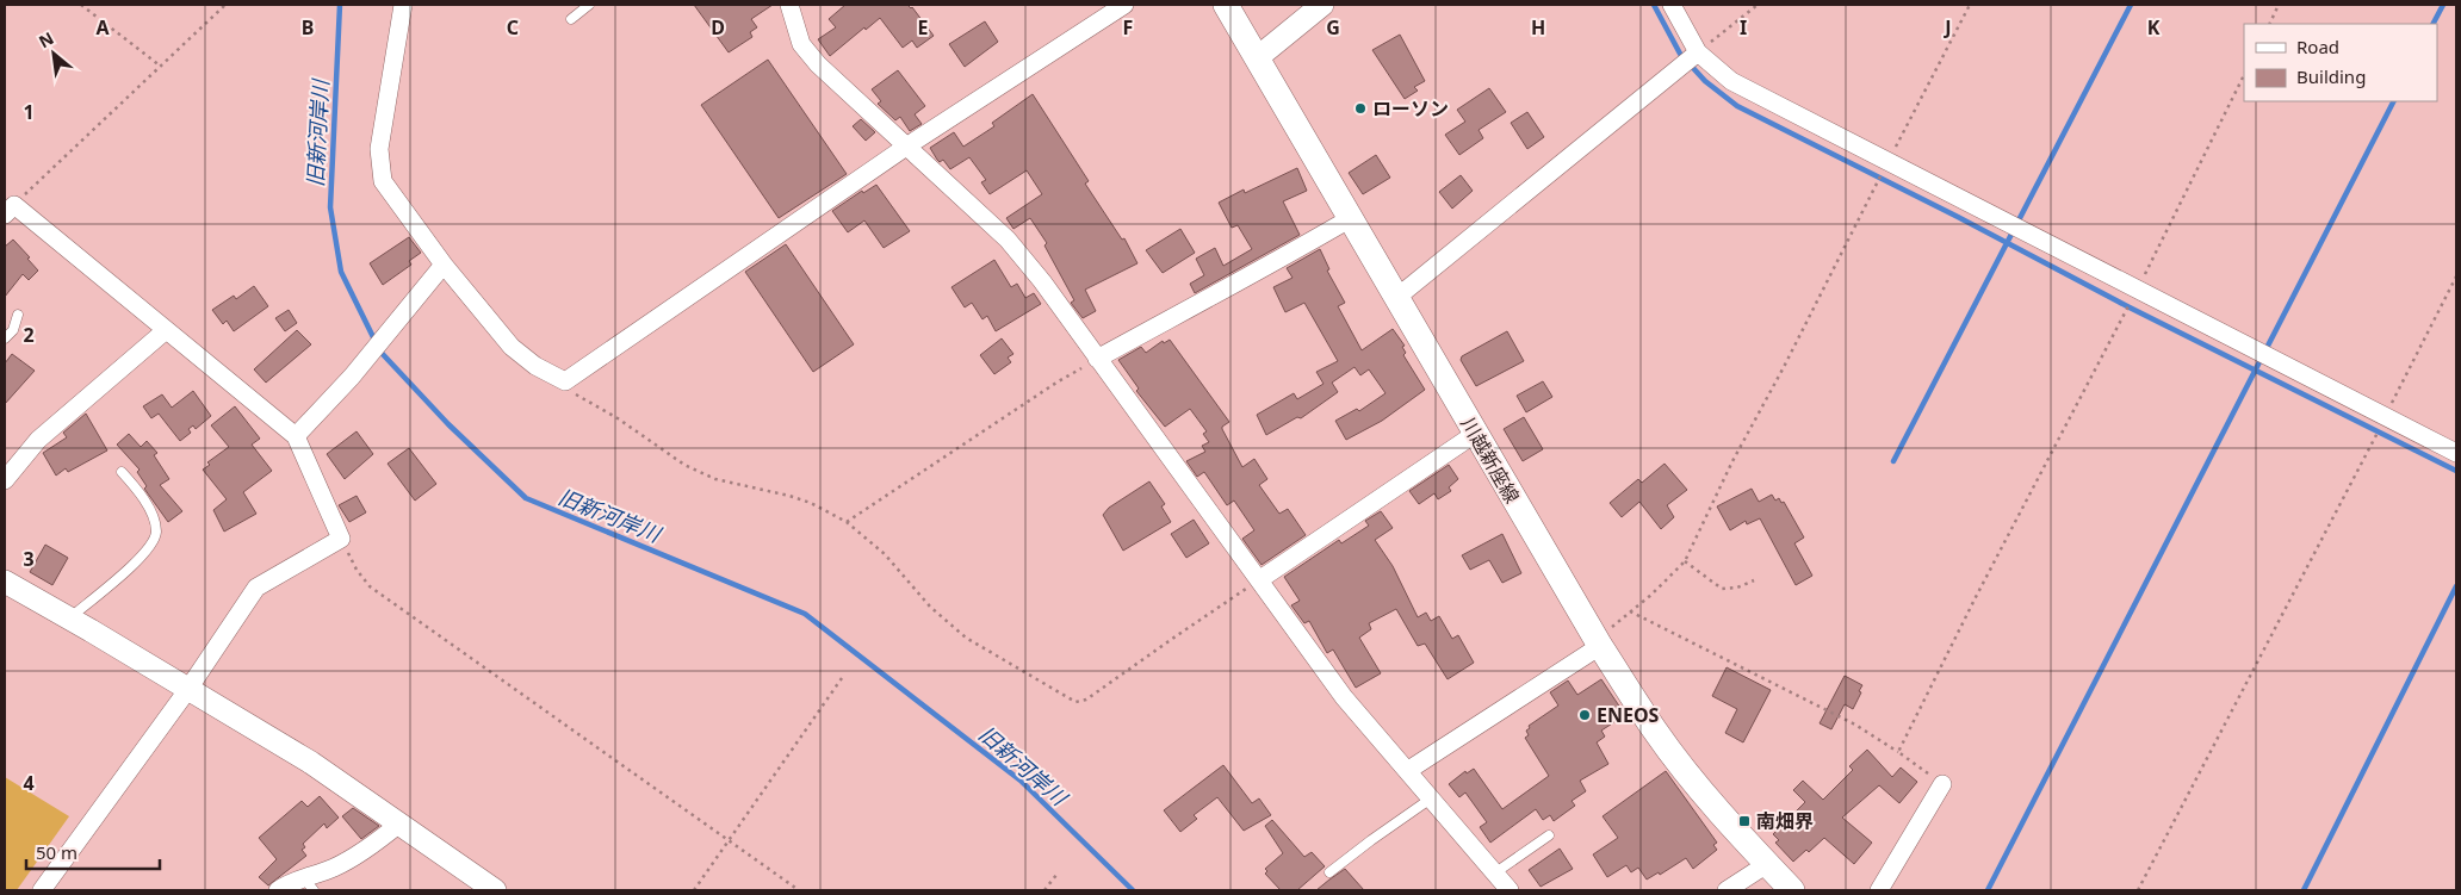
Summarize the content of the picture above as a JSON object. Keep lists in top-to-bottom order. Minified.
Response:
{"streets":{"main road":["川越新座線"]},"water":["旧新河岸川"],"places":{"other":["ローソン","ENEOS"],"transit":["南畑界"]},"legend":["Road","Building"],"scale_bar":"50 m","north":"top left","grid":{"columns":["A","B","C","D","E","F","G","H","I","J","K"],"rows":["1","2","3","4"]}}
